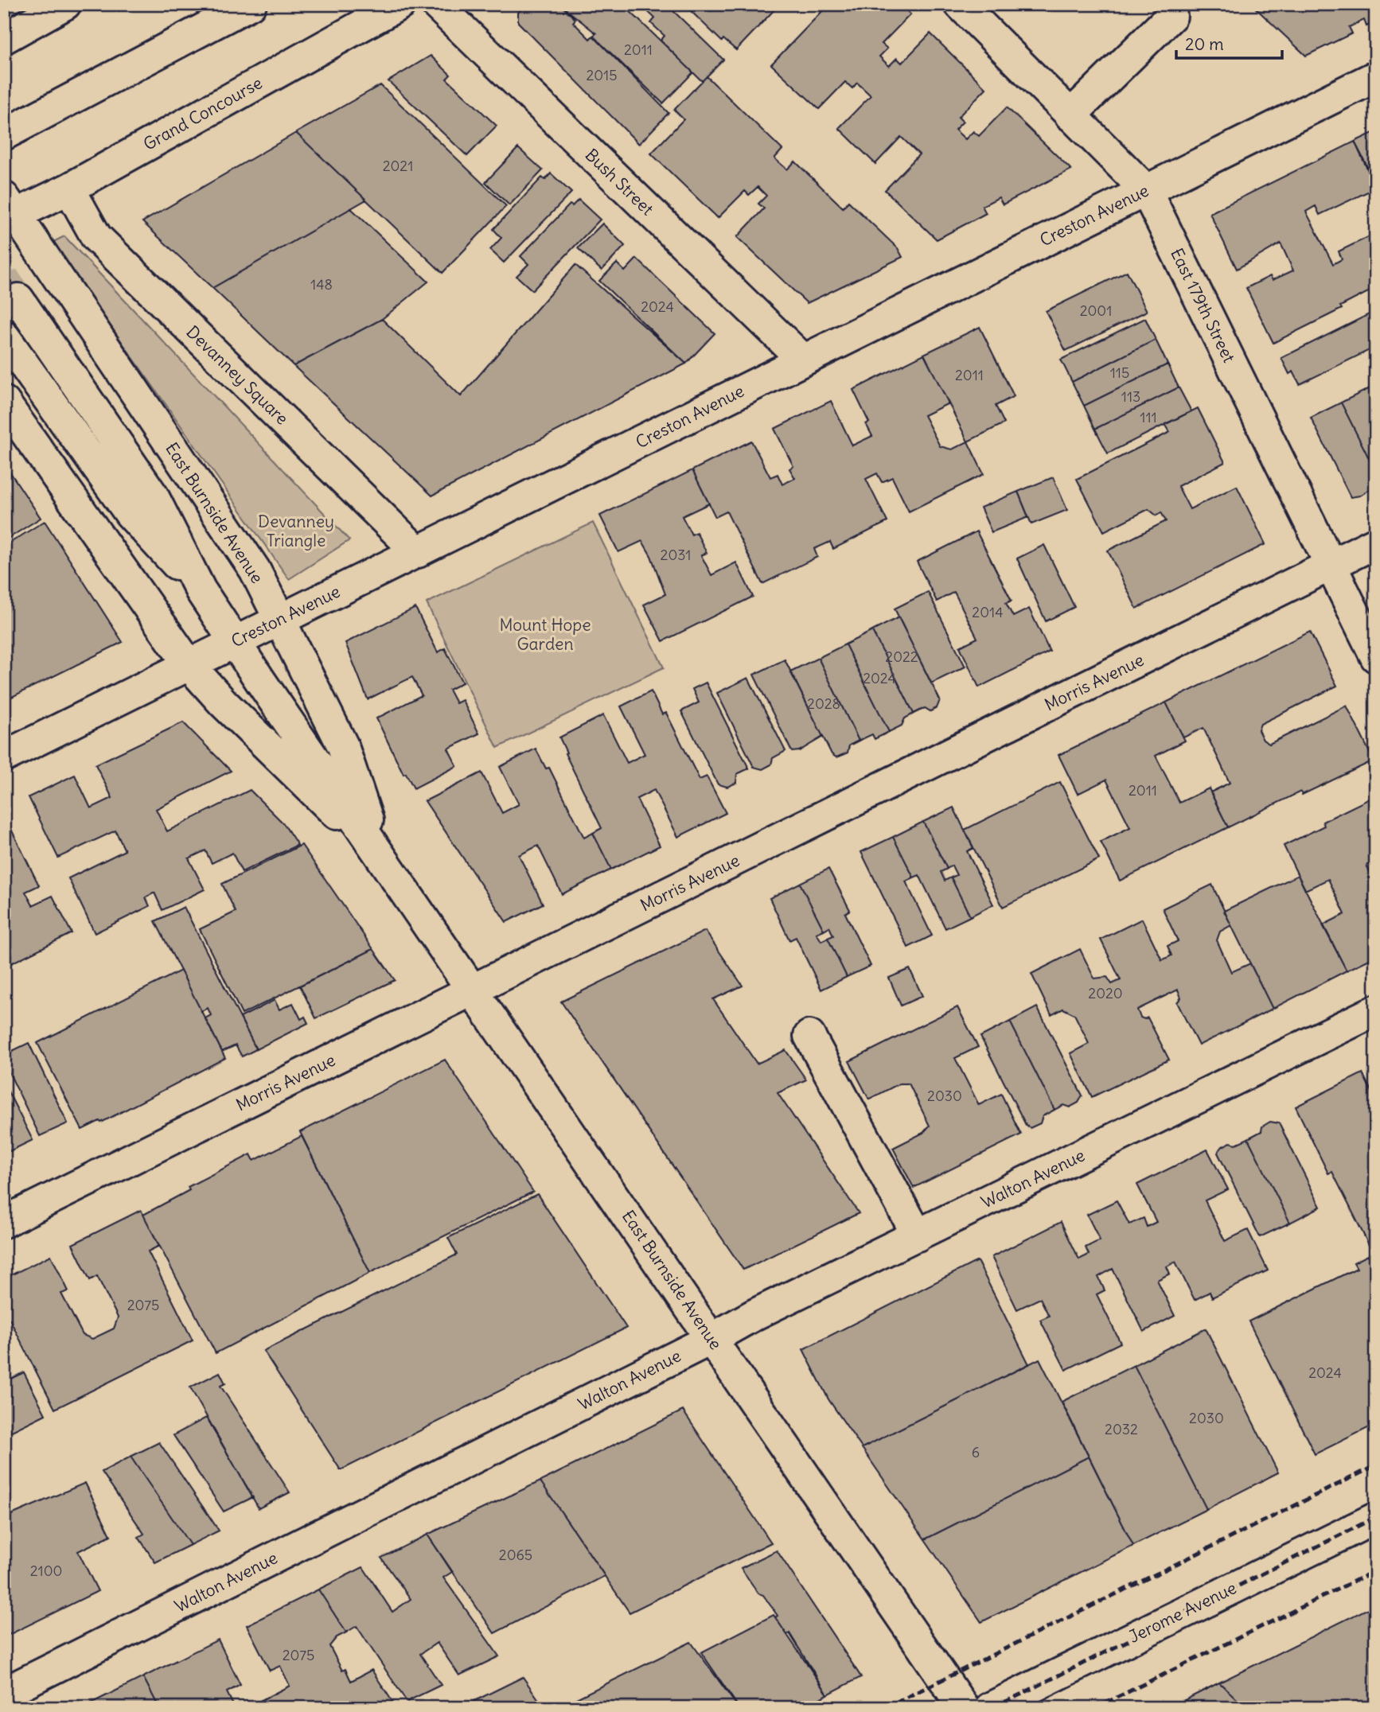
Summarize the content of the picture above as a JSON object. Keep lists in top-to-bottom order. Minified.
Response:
{"streets":{"street":["Grand Concourse","Bush Street","Creston Avenue","East 179th Street","Devanney Square","East Burnside Avenue","Morris Avenue","Walton Avenue","Jerome Avenue"]},"crossings":[["Grand Concourse","Devanney Square"],["Grand Concourse","East Burnside Avenue"],["Bush Street","Creston Avenue"],["Creston Avenue","East 179th Street"],["Creston Avenue","Devanney Square"],["Creston Avenue","East Burnside Avenue"],["East 179th Street","Morris Avenue"],["East Burnside Avenue","Morris Avenue"],["East Burnside Avenue","Walton Avenue"]],"parks":["Devanney Triangle","Mount Hope Garden"],"house_numbers":["2011","2015","2021","148","2024","2001","115","2011","113","111","2031","2014","2022","2024","2028","2011","2020","2030","2075","2024","2030","2032","6","2065","2100","2075"],"scale_bar":"20 m"}
